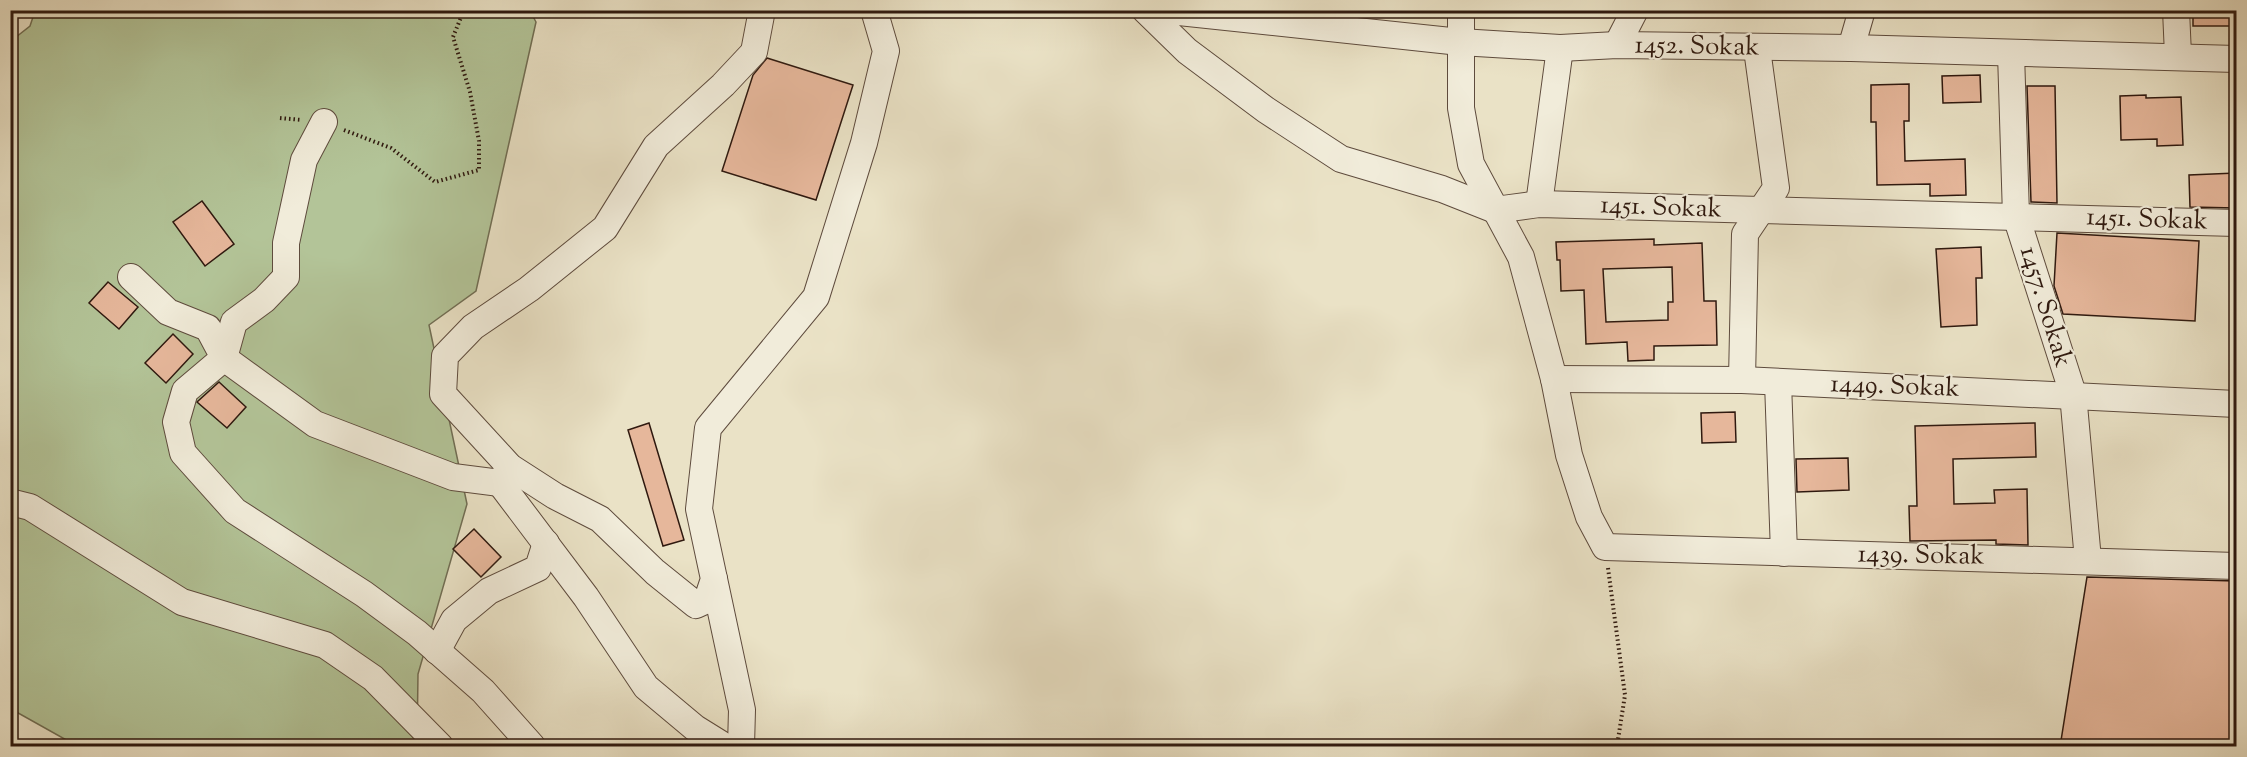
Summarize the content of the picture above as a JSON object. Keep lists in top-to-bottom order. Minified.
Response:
{"streets":{"street":["1452. Sokak","1451. Sokak","1457. Sokak","1449. Sokak","1439. Sokak"]},"crossings":[["1452. Sokak","1457. Sokak"],["1451. Sokak","1457. Sokak"],["1457. Sokak","1449. Sokak"],["1457. Sokak","1439. Sokak"]]}
